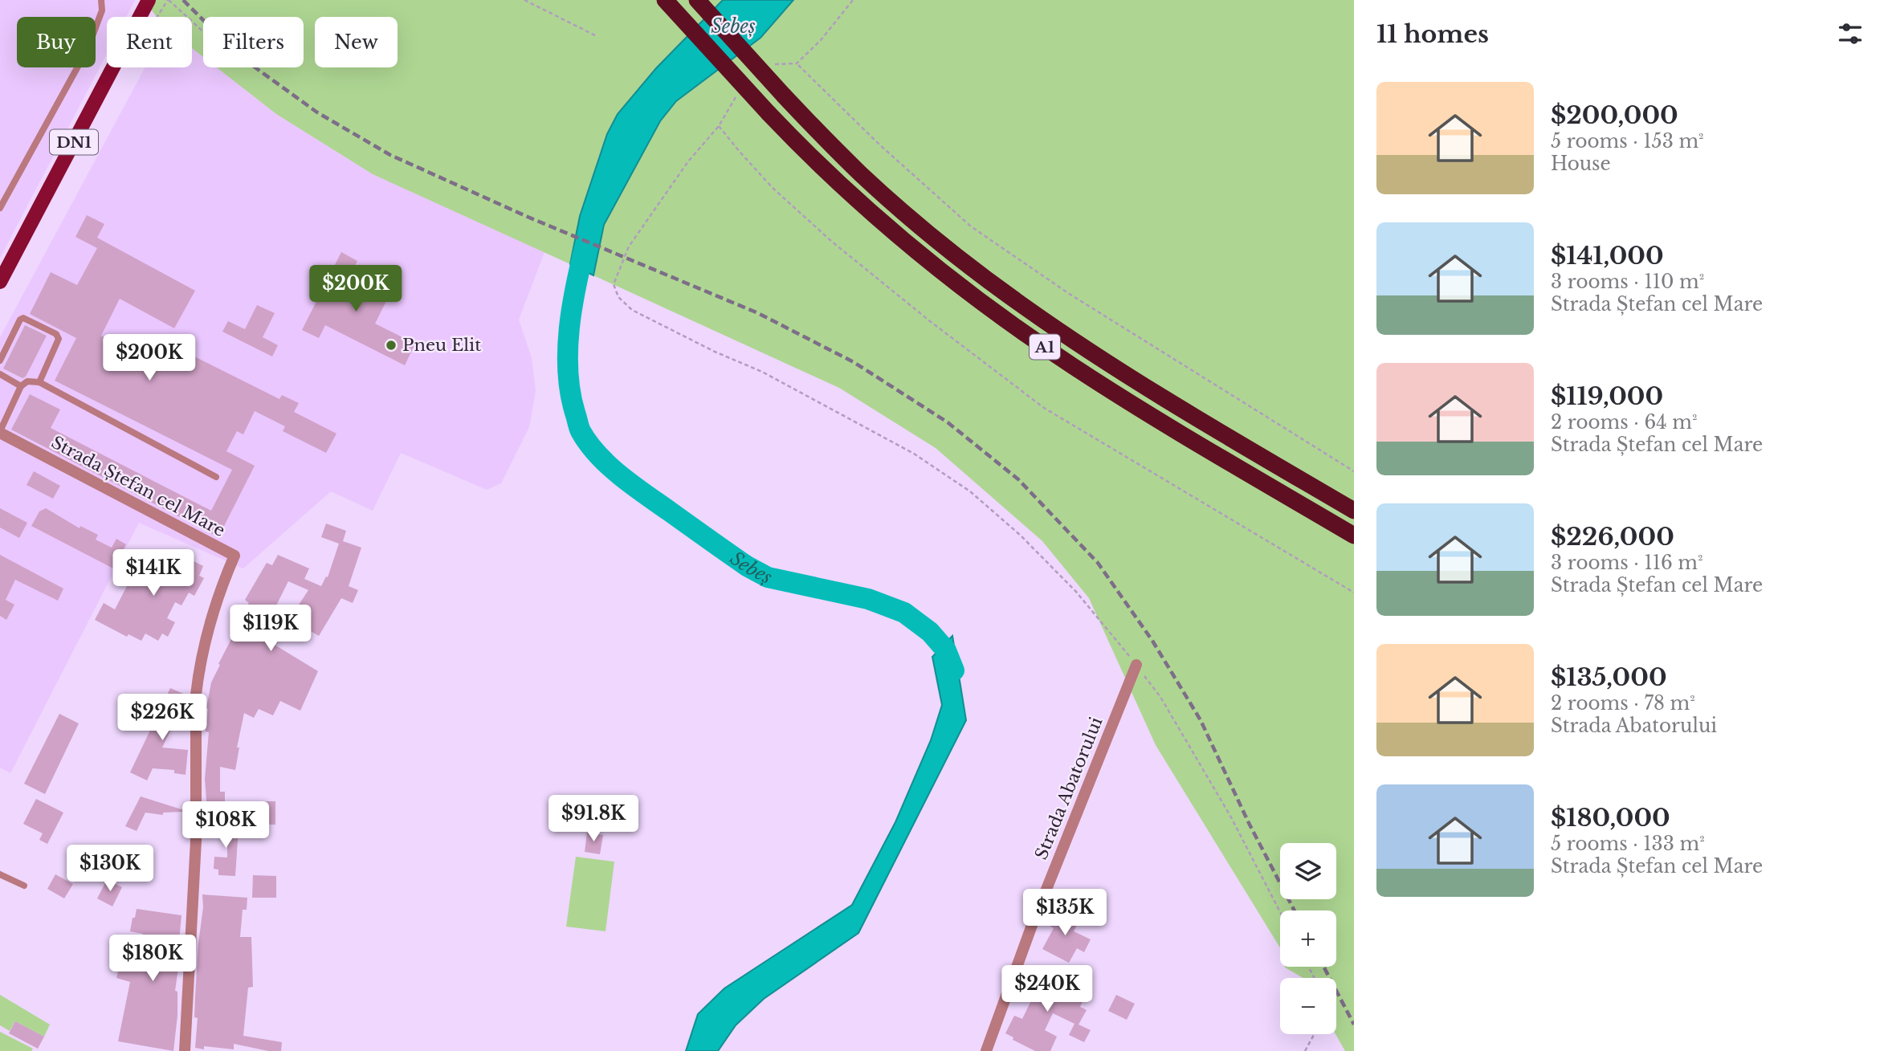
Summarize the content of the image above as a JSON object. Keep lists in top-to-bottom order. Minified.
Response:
{"streets":{"highway":["A1"],"main road":["DN1"],"street":["Strada Ștefan cel Mare","Strada Abatorului"]},"water":["Sebeș"],"places":["Pneu Elit"],"page":{"heading":"11 homes","chip":["Buy","Rent","Filters","New"],"list":[{"name":"$200,000","note":"5 rooms · 153 m² · House"},{"name":"$141,000","note":"3 rooms · 110 m² · Strada Ștefan cel Mare"},{"name":"$119,000","note":"2 rooms · 64 m² · Strada Ștefan cel Mare"},{"name":"$226,000","note":"3 rooms · 116 m² · Strada Ștefan cel Mare"},{"name":"$135,000","note":"2 rooms · 78 m² · Strada Abatorului"},{"name":"$180,000","note":"5 rooms · 133 m² · Strada Ștefan cel Mare"}],"price":["$200K","$200K","$141K","$119K","$226K","$91.8K","$108K","$130K","$135K","$180K","$240K"],"map_buttons":["+","−"]}}
